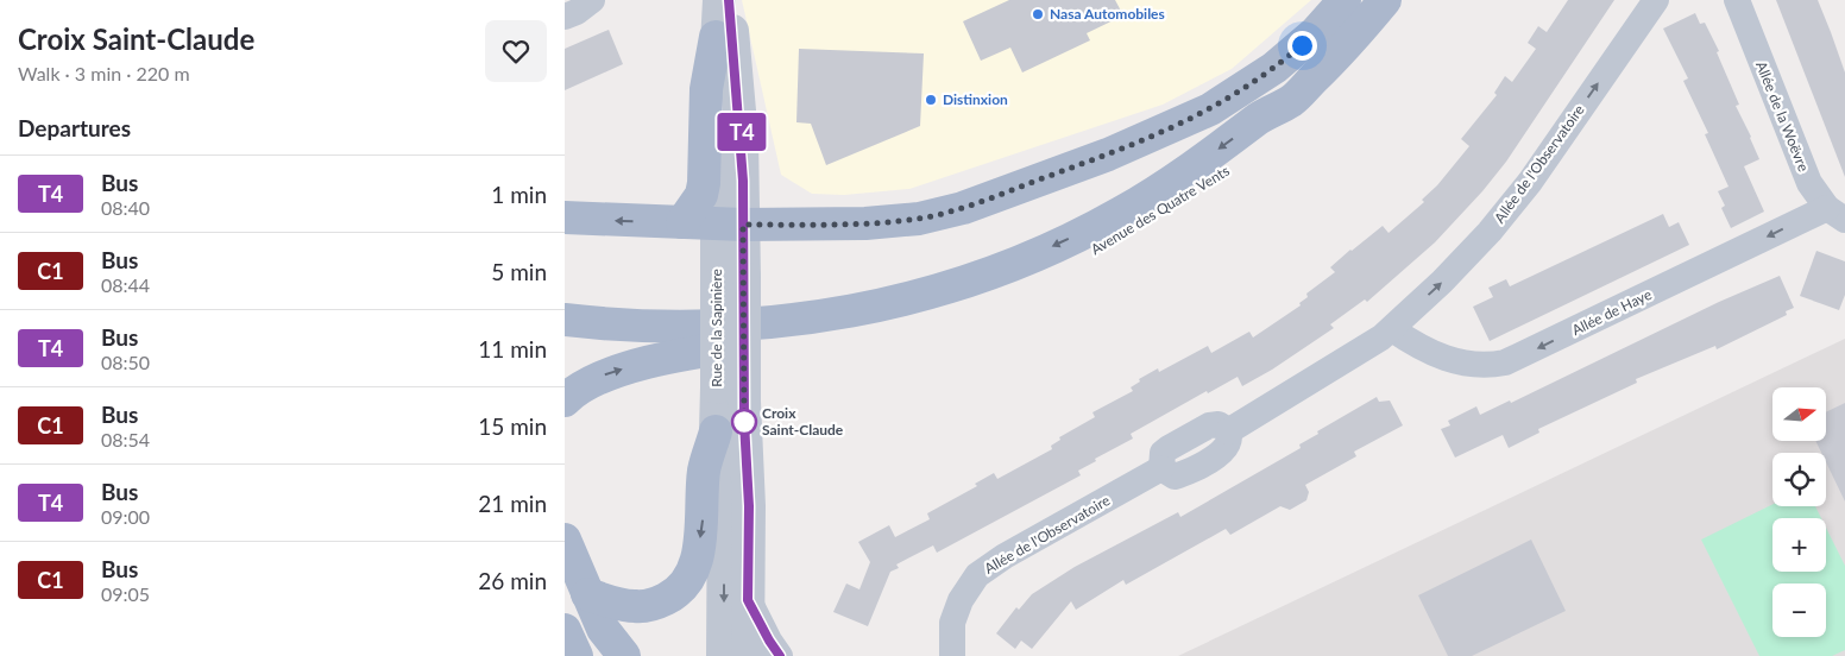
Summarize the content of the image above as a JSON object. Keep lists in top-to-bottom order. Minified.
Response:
{"streets":{"main road":["Avenue des Quatre Vents"],"street":["Allée de la Woëvre","Allée de l'Observatoire","Allée de Haye","Rue de la Sapinière"]},"crossings":[["Allée de la Woëvre","Allée de Haye"],["Allée de l'Observatoire","Allée de Haye"]],"one_way":["Allée de l'Observatoire","Allée de Haye"],"places":["Nasa Automobiles","Distinxion","Croix Saint-Claude"],"lines":["bus line T4"],"north":"right","page":{"heading":[["Croix Saint-Claude","Walk · 3 min · 220 m"],"Departures"],"on_map":"T4","list":[{"mark":"T4","name":"Bus","note":"08:40","value":"1 min"},{"mark":"C1","name":"Bus","note":"08:44","value":"5 min"},{"mark":"T4","name":"Bus","note":"08:50","value":"11 min"},{"mark":"C1","name":"Bus","note":"08:54","value":"15 min"},{"mark":"T4","name":"Bus","note":"09:00","value":"21 min"},{"mark":"C1","name":"Bus","note":"09:05","value":"26 min"}],"map_buttons":["+","−"]}}
